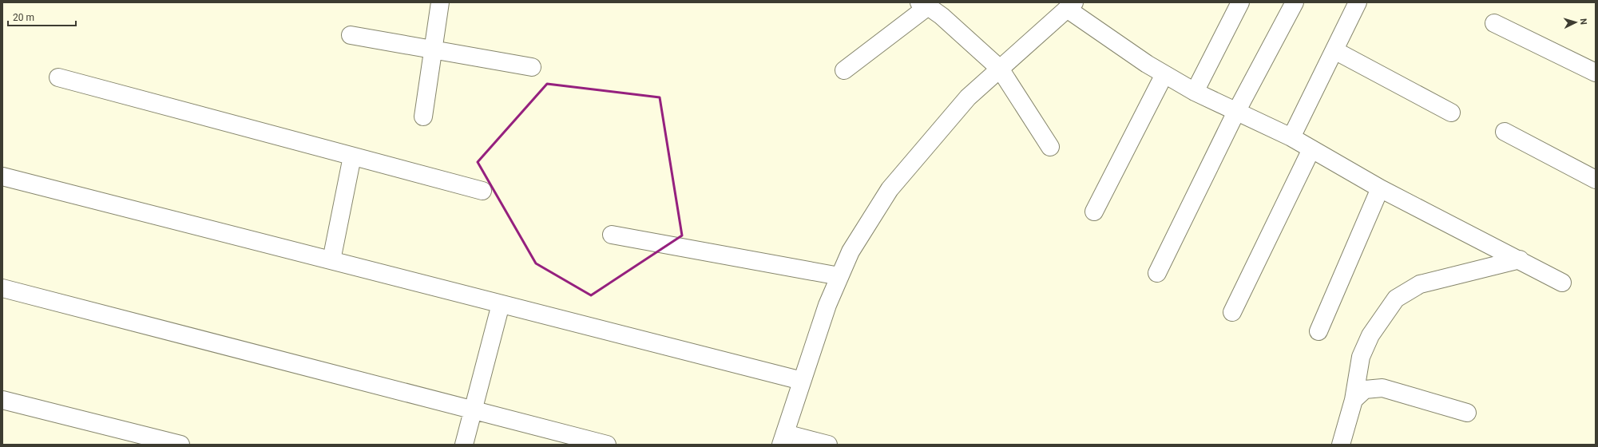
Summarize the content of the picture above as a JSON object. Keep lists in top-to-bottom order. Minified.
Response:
{"scale_bar":"20 m","north":"right"}
